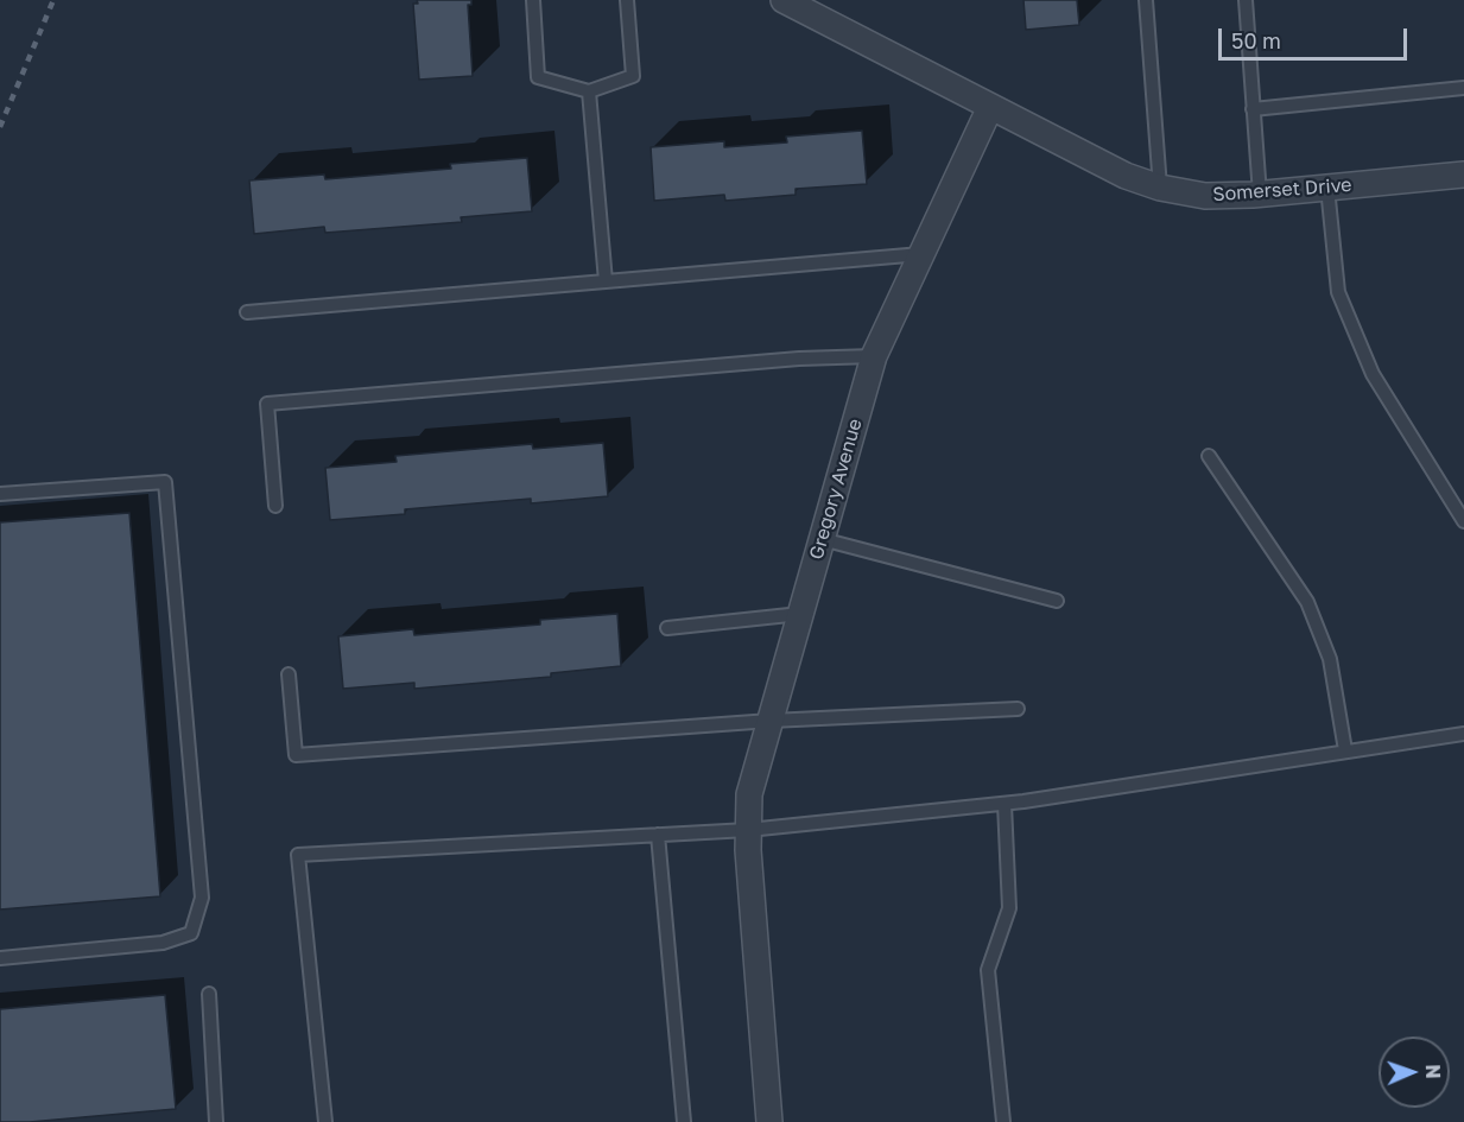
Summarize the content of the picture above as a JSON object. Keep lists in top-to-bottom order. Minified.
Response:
{"streets":{"street":["Somerset Drive","Gregory Avenue"]},"crossings":[["Somerset Drive","Gregory Avenue"]],"scale_bar":"50 m","north":"right"}
